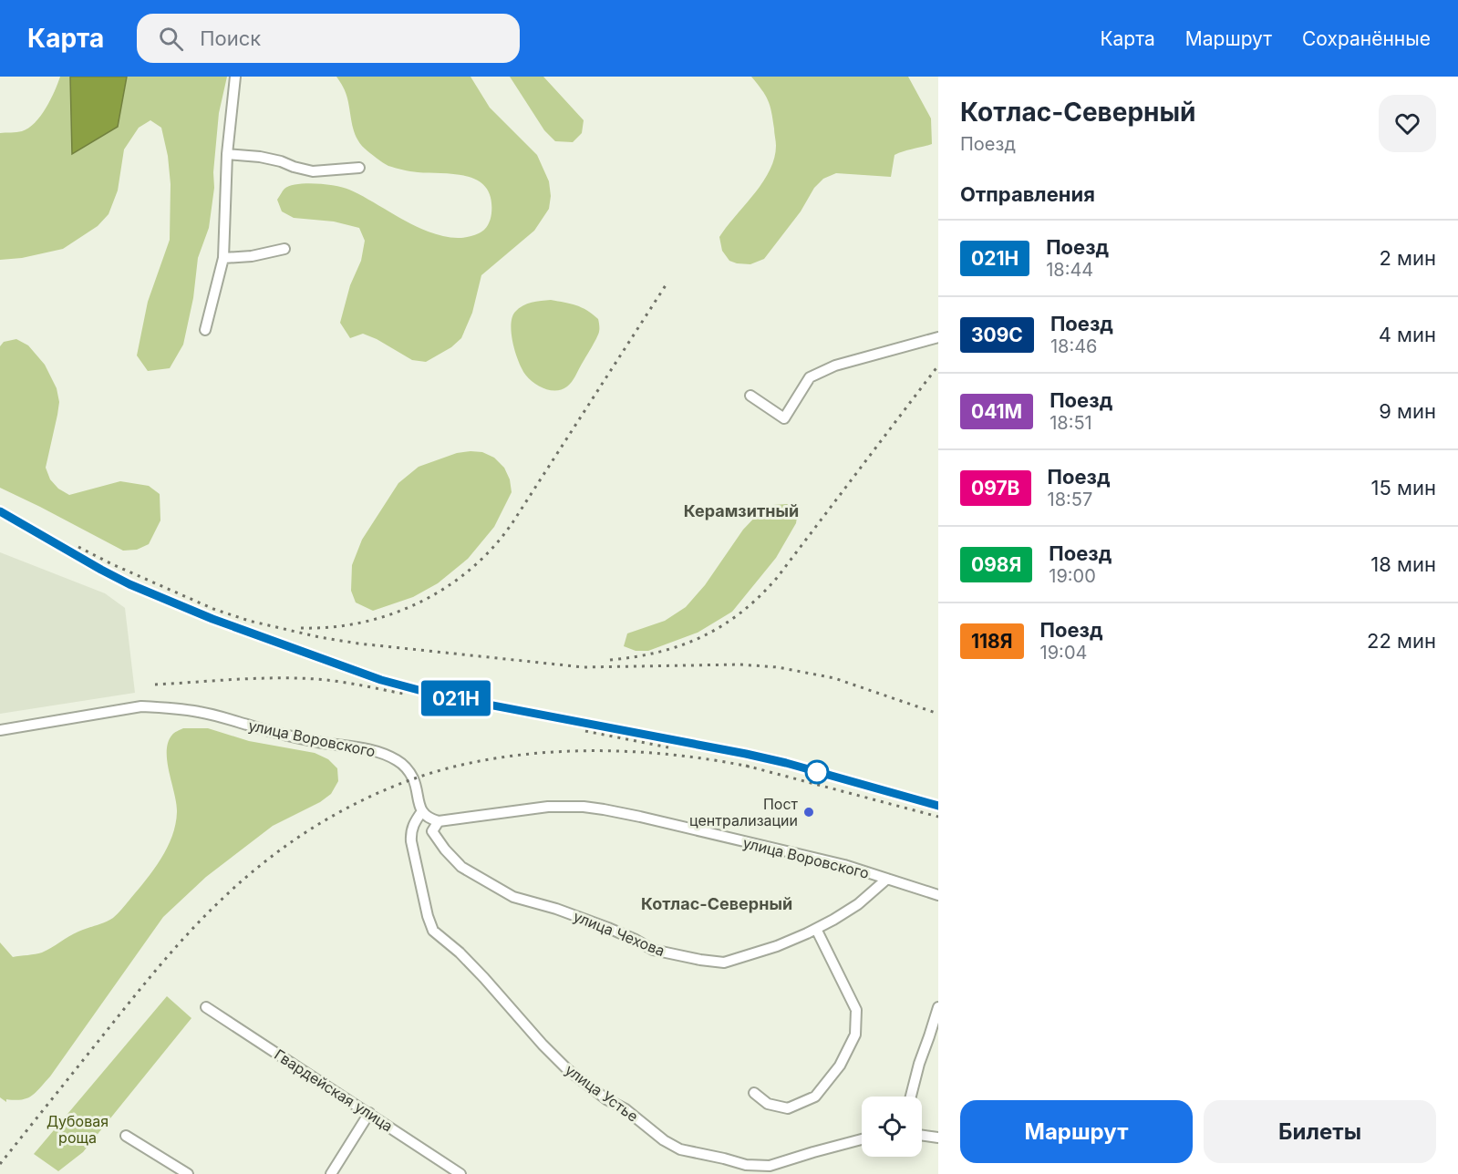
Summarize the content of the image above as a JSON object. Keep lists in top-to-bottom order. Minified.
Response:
{"streets":{"street":["улица Воровского","улица Чехова","Гвардейская улица","улица Устье"]},"crossings":[["улица Воровского","улица Чехова"],["улица Воровского","улица Устье"]],"districts":["Керамзитный","Котлас-Северный"],"parks":["Дубовая роща"],"places":["Пост централизации"],"page":{"header":"Карта","search":"Поиск","nav":["Карта","Маршрут","Сохранённые"],"on_map":"021Н","heading":[["Котлас-Северный","Поезд"],"Отправления"],"list":[{"mark":"021Н","name":"Поезд","note":"18:44","value":"2 мин"},{"mark":"309С","name":"Поезд","note":"18:46","value":"4 мин"},{"mark":"041М","name":"Поезд","note":"18:51","value":"9 мин"},{"mark":"097В","name":"Поезд","note":"18:57","value":"15 мин"},{"mark":"098Я","name":"Поезд","note":"19:00","value":"18 мин"},{"mark":"118Я","name":"Поезд","note":"19:04","value":"22 мин"}],"buttons":["Маршрут","Билеты"]}}
